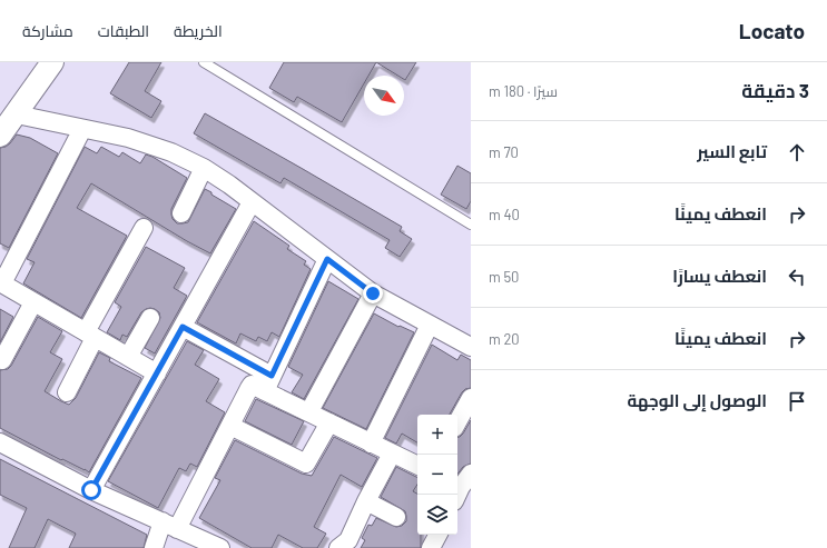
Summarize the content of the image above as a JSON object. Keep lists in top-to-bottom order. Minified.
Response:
{"north":"bottom right","page":{"header":"Locato","nav":["الخريطة","الطبقات","مشاركة"],"heading":["3 دقيقة","سيرًا · 180 m"],"list":[["تابع السير","70 m"],["انعطف يمينًا","40 m"],["انعطف يسارًا","50 m"],["انعطف يمينًا","20 m"],"الوصول إلى الوجهة"],"map_buttons":["+","−"]}}
